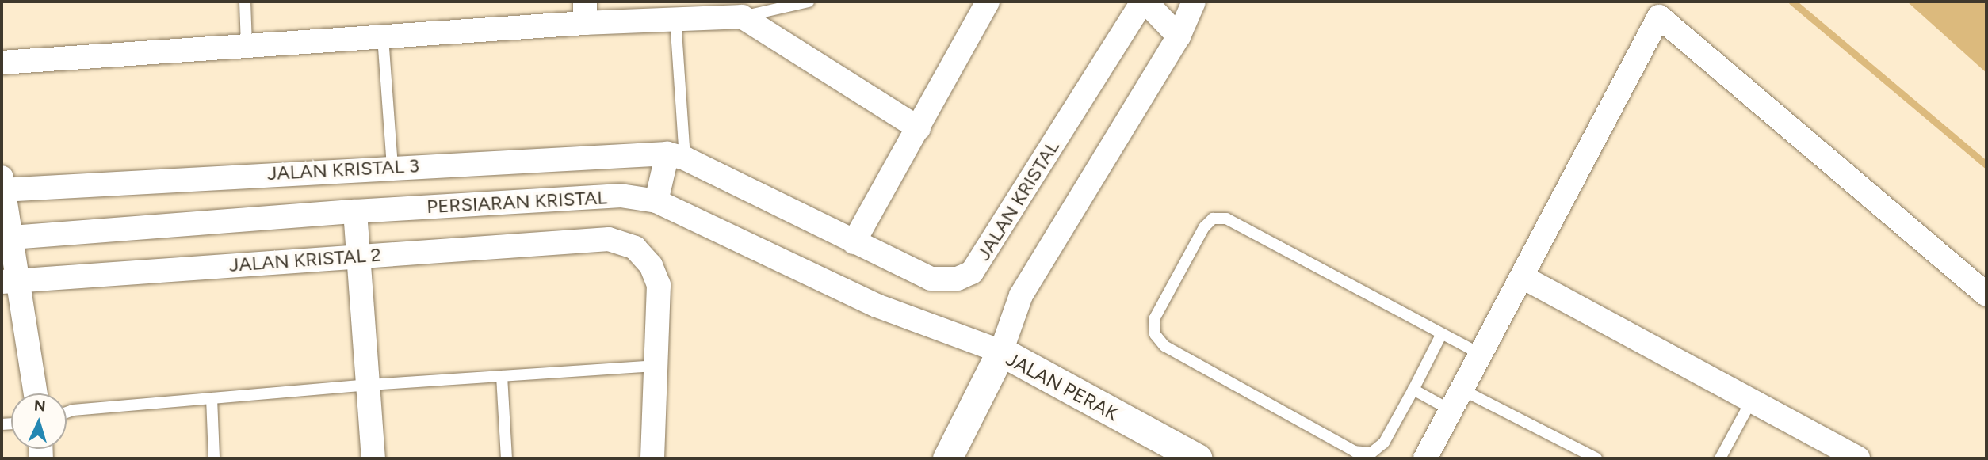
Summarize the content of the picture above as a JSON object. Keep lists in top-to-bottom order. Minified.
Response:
{"streets":{"street":["JALAN KRISTAL 3","JALAN KRISTAL","PERSIARAN KRISTAL","JALAN KRISTAL 2","JALAN PERAK"]},"crossings":[["JALAN KRISTAL 3","JALAN KRISTAL"],["PERSIARAN KRISTAL","JALAN PERAK"]],"north":"top"}
